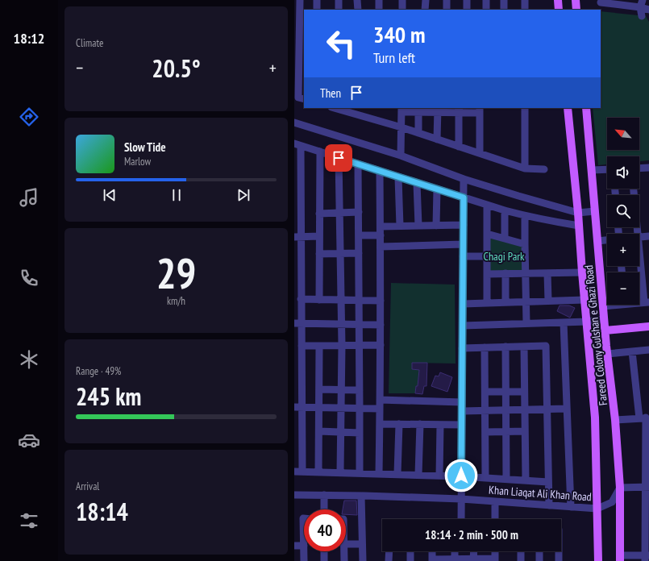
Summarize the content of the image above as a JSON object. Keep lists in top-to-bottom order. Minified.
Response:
{"streets":{"main road":["Fareed Colony Gulshan e Ghazi Road"],"street":["Khan Liaqat Ali Khan Road"]},"crossings":[["Fareed Colony Gulshan e Ghazi Road","Khan Liaqat Ali Khan Road"]],"parks":["Chagi Park"],"north":"top left","page":{"tabs":"18:12","tile":["Climate",["29","km/h"],["Range · 49%","245 km"],["Arrival","18:14"]],"turn":["340 m","Turn left"],"heat":["−","20.5°","+"],"then":"Then","map_buttons":["+","−"],"song":["Slow Tide","Marlow"],"limit":"40","trip":"18:14 · 2 min · 500 m"}}
